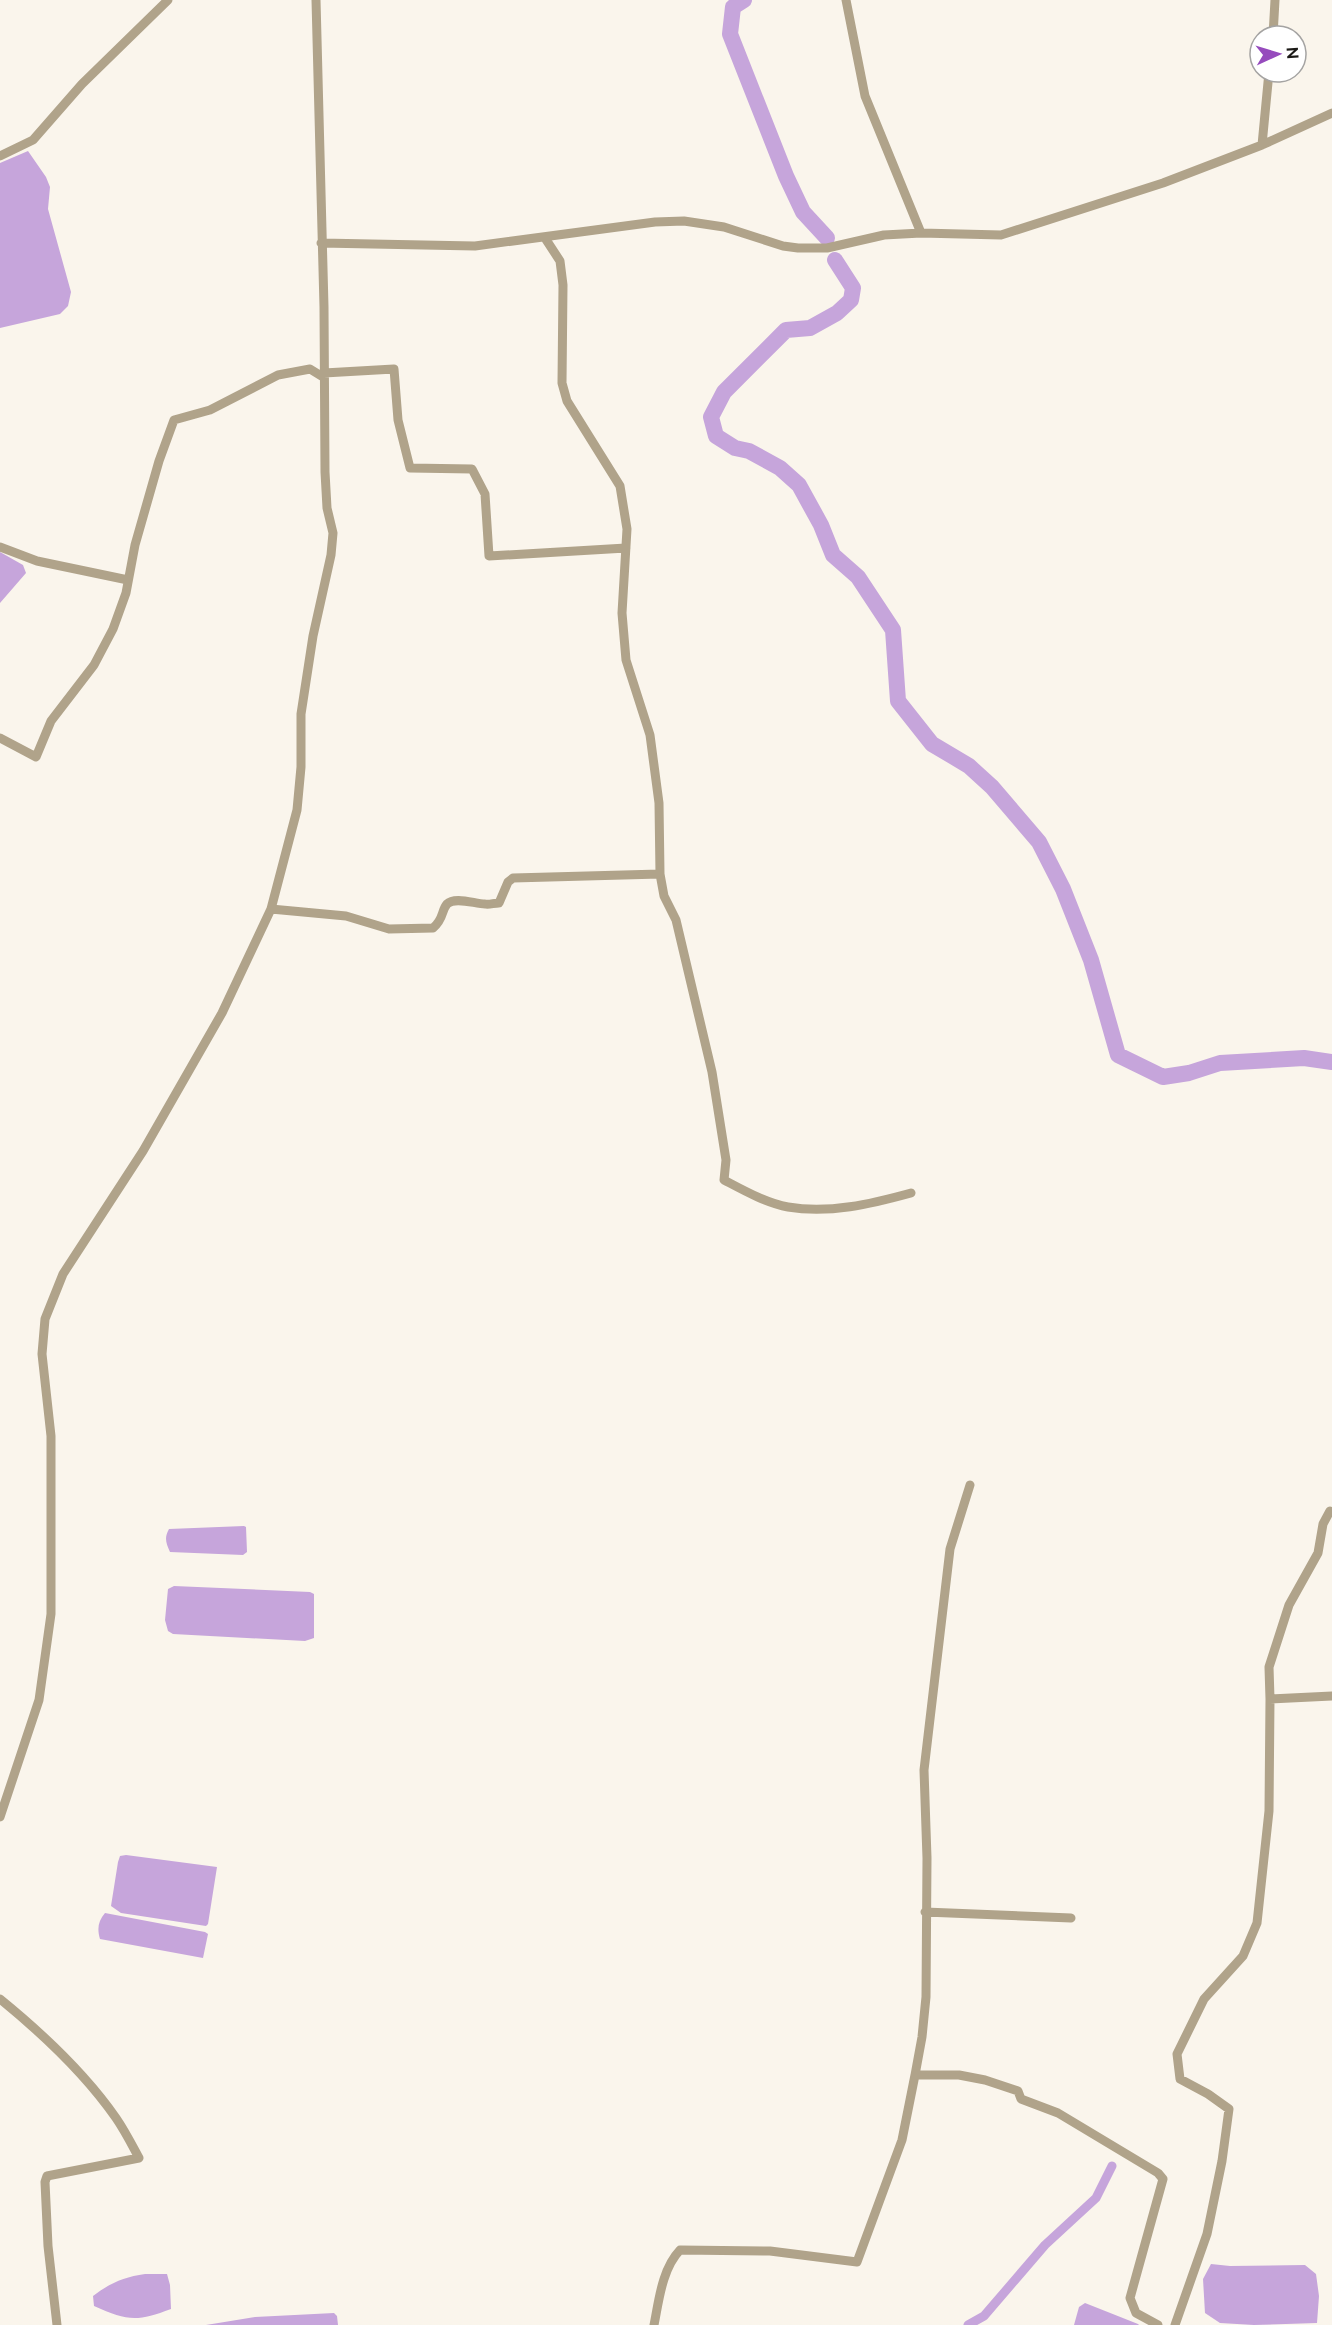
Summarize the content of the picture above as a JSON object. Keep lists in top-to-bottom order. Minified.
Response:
{"north":"right"}
